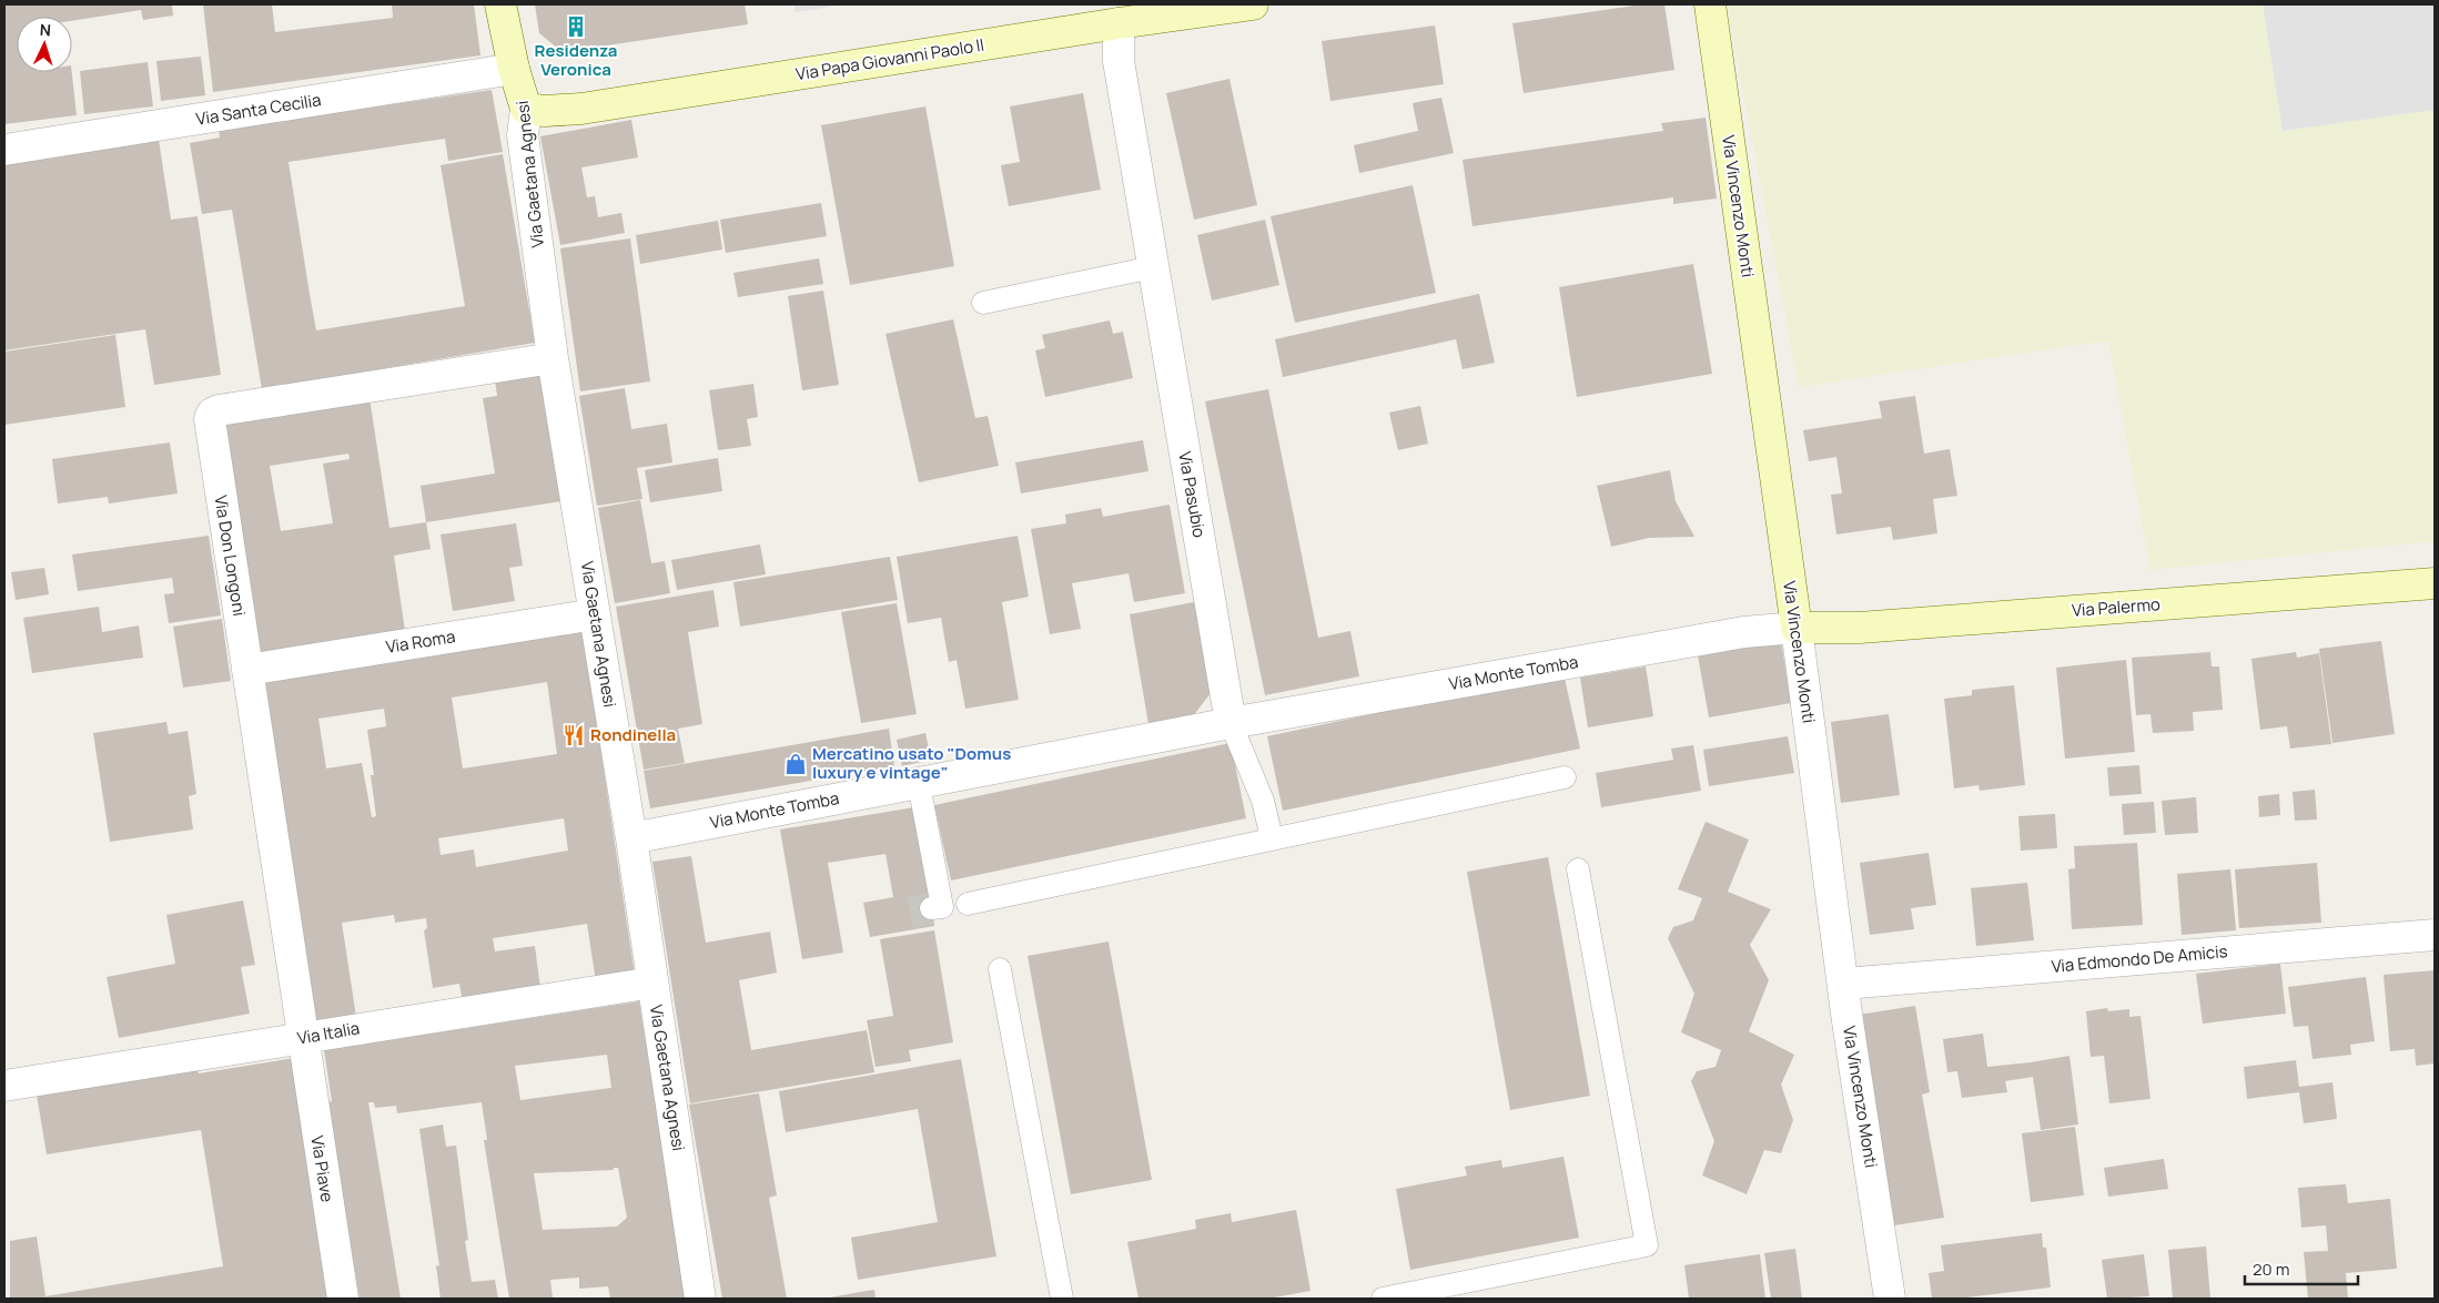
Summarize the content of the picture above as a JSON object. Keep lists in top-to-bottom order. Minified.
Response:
{"streets":{"street":["Via Papa Giovanni Paolo II","Via Santa Cecilia","Via Gaetana Agnesi","Via Vincenzo Monti","Via Pasubio","Via Don Longoni","Via Palermo","Via Roma","Via Monte Tomba","Via Edmondo De Amicis","Via Italia","Via Piave"]},"crossings":[["Via Papa Giovanni Paolo II","Via Gaetana Agnesi"],["Via Papa Giovanni Paolo II","Via Pasubio"],["Via Santa Cecilia","Via Gaetana Agnesi"],["Via Gaetana Agnesi","Via Don Longoni"],["Via Gaetana Agnesi","Via Roma"],["Via Gaetana Agnesi","Via Monte Tomba"],["Via Gaetana Agnesi","Via Italia"],["Via Vincenzo Monti","Via Palermo"],["Via Vincenzo Monti","Via Monte Tomba"],["Via Vincenzo Monti","Via Edmondo De Amicis"],["Via Pasubio","Via Monte Tomba"],["Via Don Longoni","Via Roma"],["Via Don Longoni","Via Italia"],["Via Don Longoni","Via Piave"],["Via Palermo","Via Monte Tomba"],["Via Italia","Via Piave"]],"places":{"building":["Residenza Veronica"],"restaurant":["Rondinella"],"shop":["Mercatino usato \"Domus luxury e vintage\""]},"scale_bar":"20 m","north":"top"}
